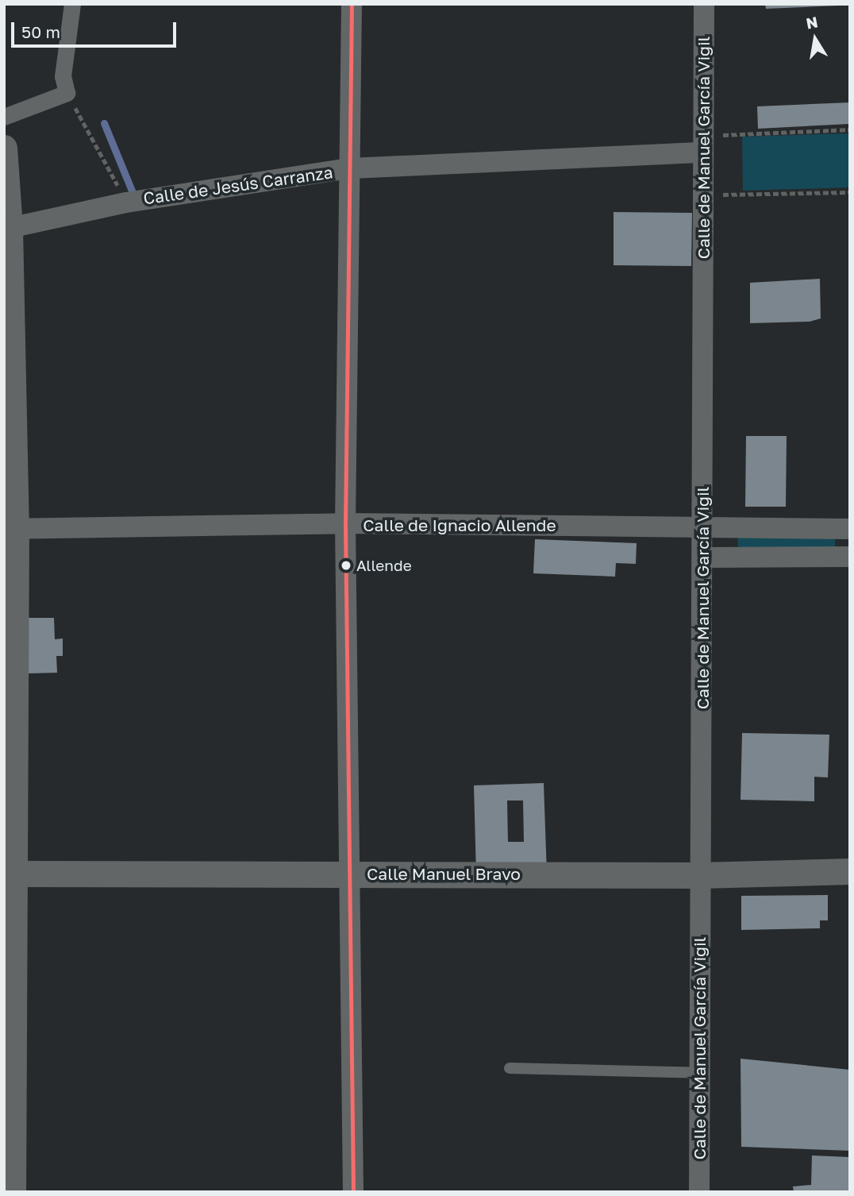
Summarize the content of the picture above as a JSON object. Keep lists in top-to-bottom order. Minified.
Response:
{"streets":{"street":["Calle de Manuel García Vigil","Calle de Jesús Carranza","Calle de Ignacio Allende","Calle Manuel Bravo"]},"crossings":[["Calle de Manuel García Vigil","Calle de Jesús Carranza"],["Calle de Manuel García Vigil","Calle de Ignacio Allende"],["Calle de Manuel García Vigil","Calle Manuel Bravo"]],"places":["Allende"],"scale_bar":"50 m","north":"top"}
